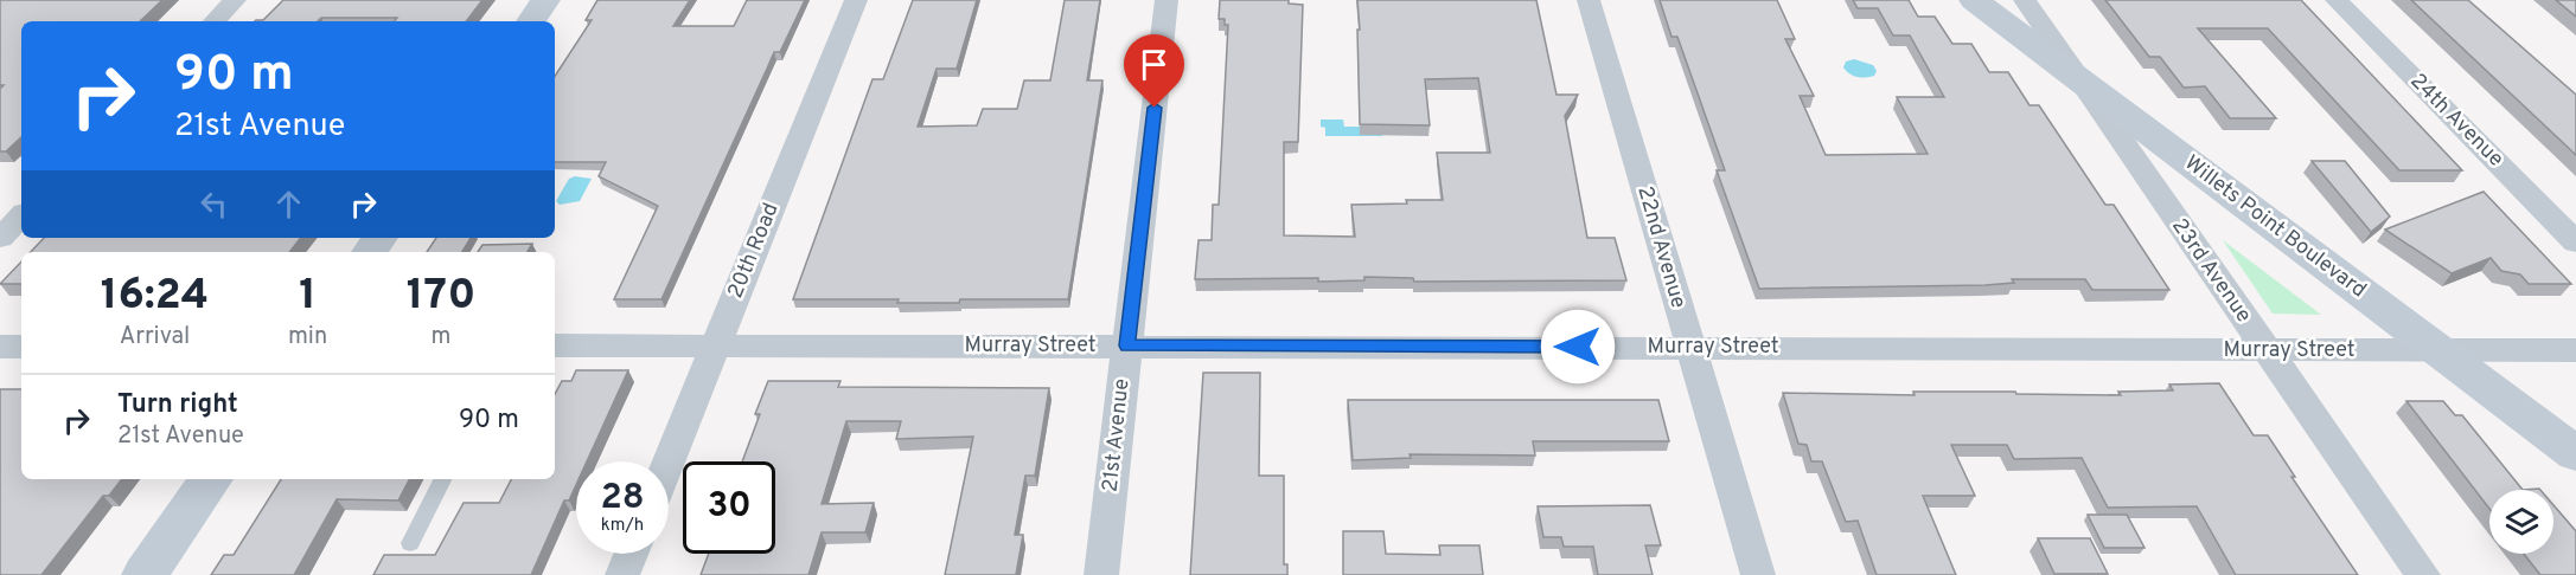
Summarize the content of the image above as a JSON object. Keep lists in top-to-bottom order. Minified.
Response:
{"streets":{"street":["24th Avenue","Willets Point Boulevard","22nd Avenue","20th Road","23rd Avenue","Murray Street","21st Avenue"]},"crossings":[["Willets Point Boulevard","23rd Avenue"],["Willets Point Boulevard","Murray Street"],["22nd Avenue","Murray Street"],["20th Road","Murray Street"],["23rd Avenue","Murray Street"],["Murray Street","21st Avenue"]],"page":{"turn":["90 m","21st Avenue"],"eta":["16:24","Arrival","1","min","170","m"],"list":[{"name":"Turn right","note":"21st Avenue","value":"90 m"}],"speed":"28 km/h","limit":"30"}}
